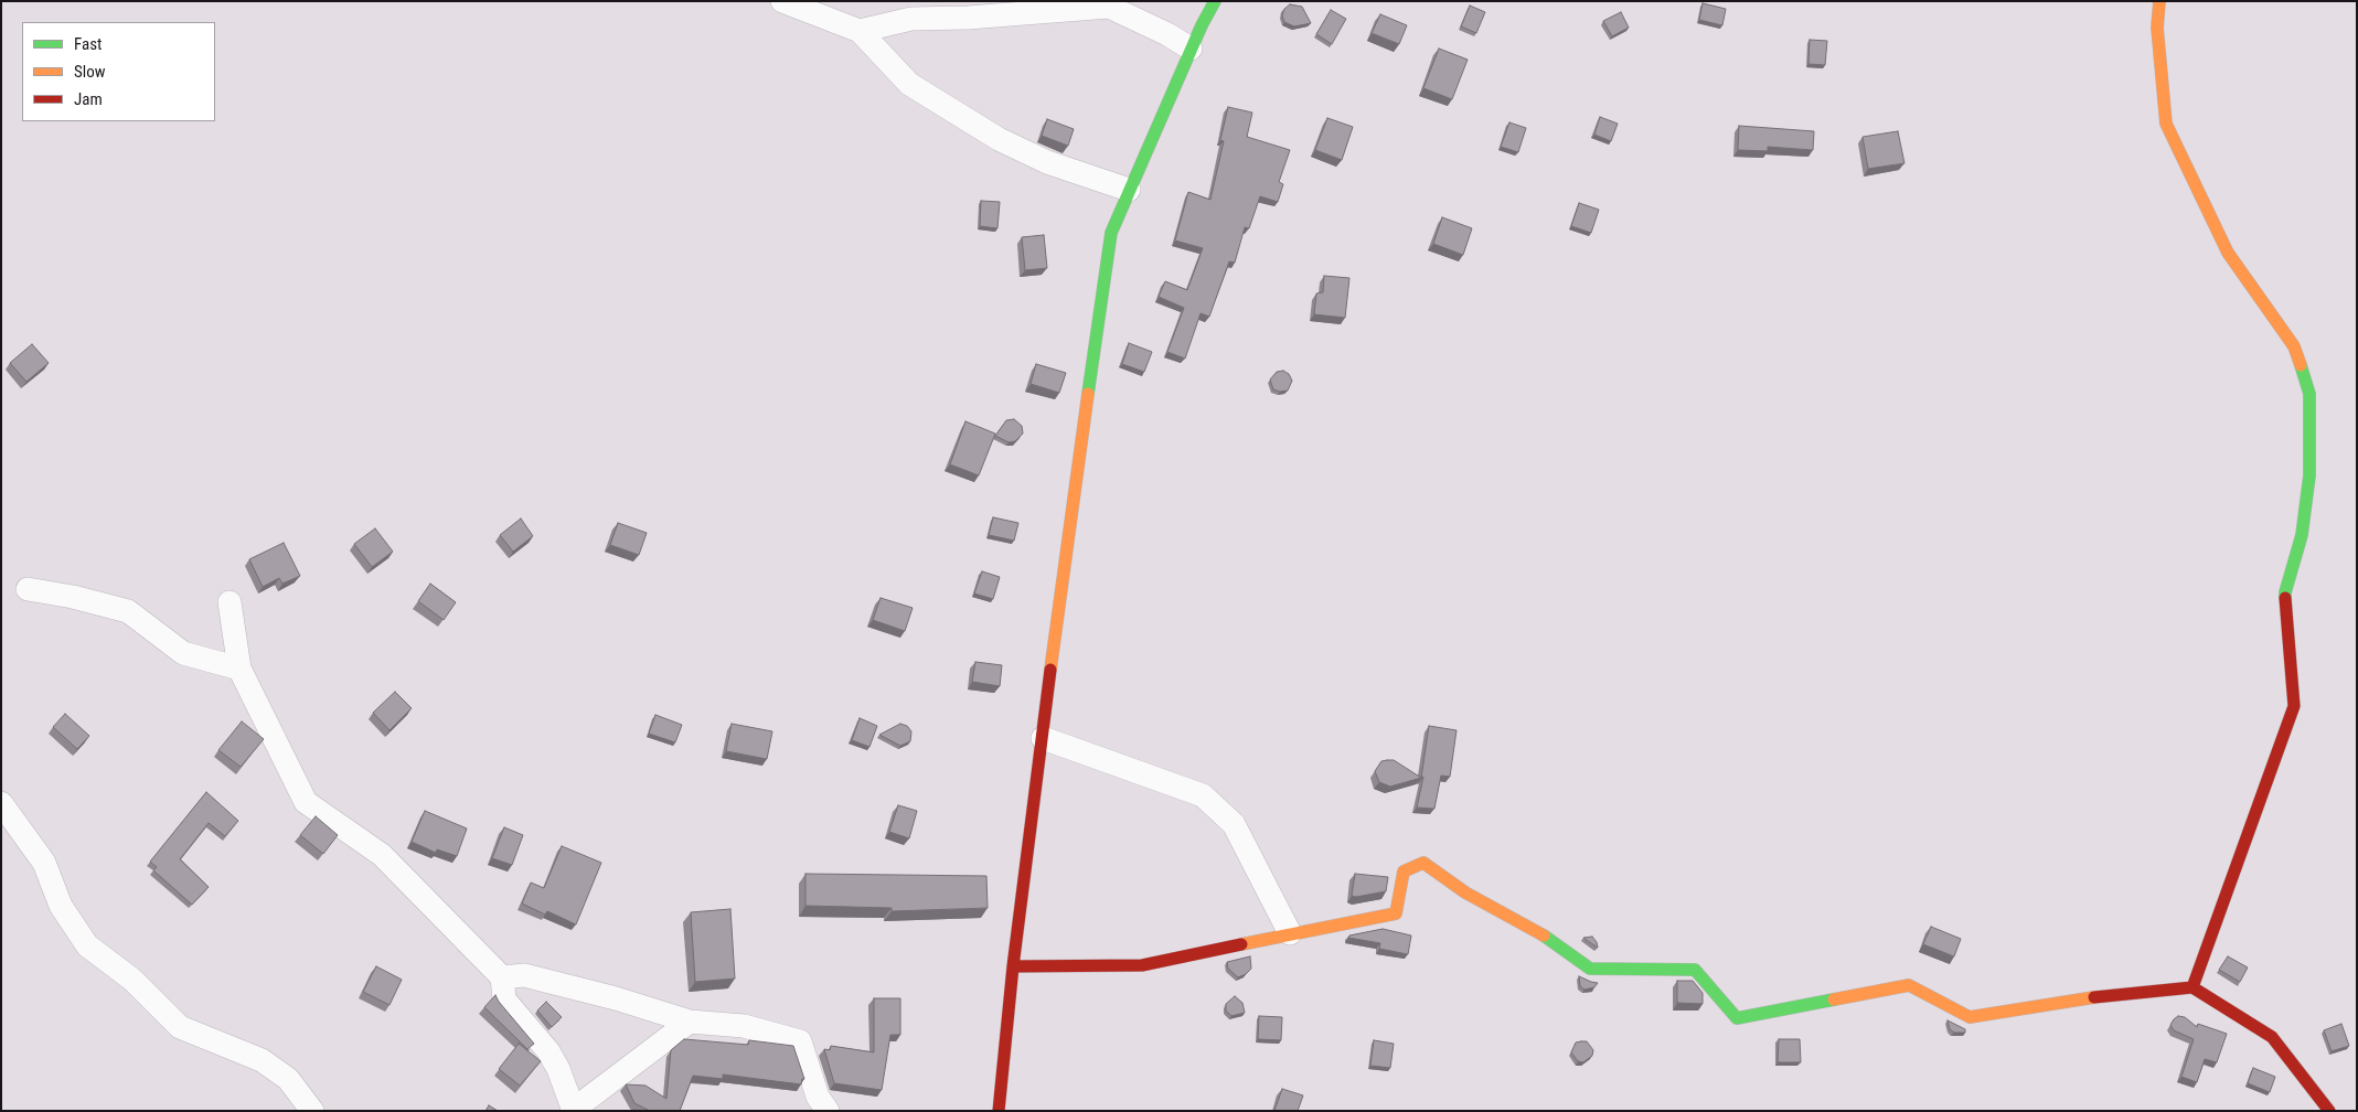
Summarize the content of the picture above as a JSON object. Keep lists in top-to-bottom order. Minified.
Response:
{"legend":["Fast","Slow","Jam"]}
